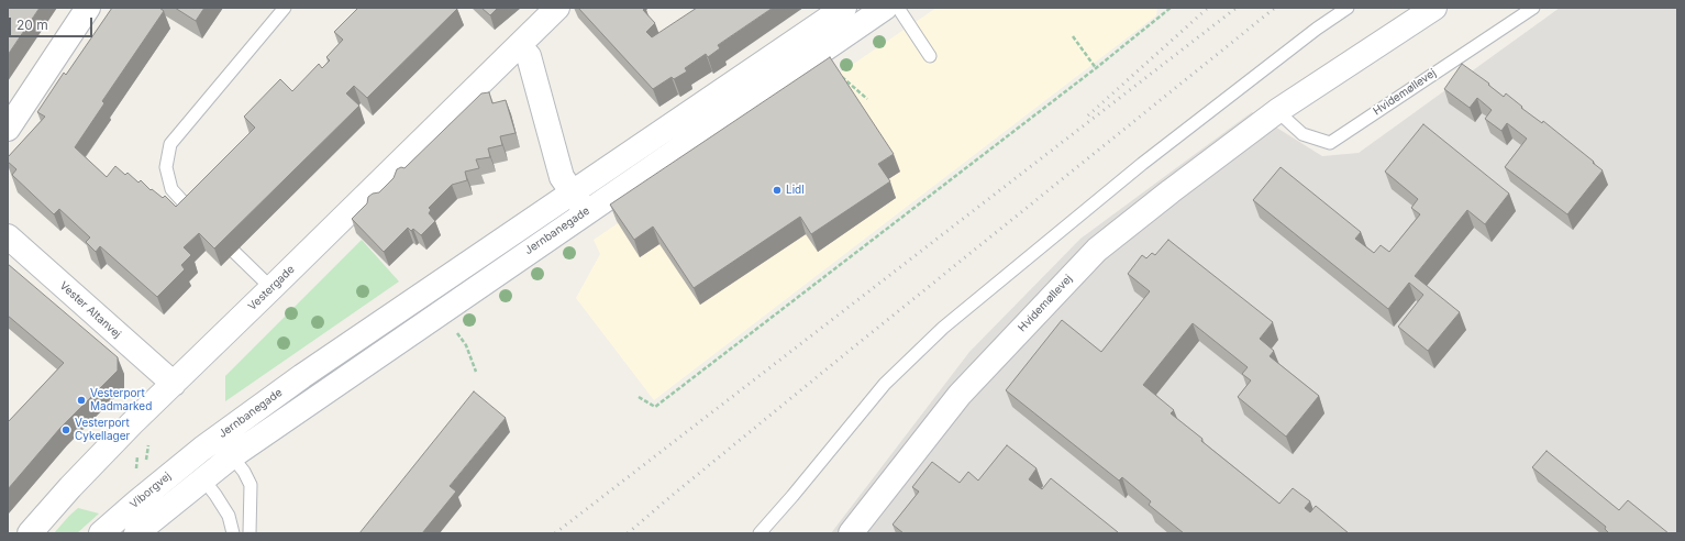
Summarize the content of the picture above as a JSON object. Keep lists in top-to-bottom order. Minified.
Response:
{"streets":{"street":["Hvidemøllevej","Jernbanegade","Vestergade","Vester Altanvej","Viborgvej"]},"crossings":[["Jernbanegade","Viborgvej"],["Vestergade","Vester Altanvej"]],"places":["Lidl","Vesterport Madmarked","Vesterport Cykellager"],"scale_bar":"20 m"}
